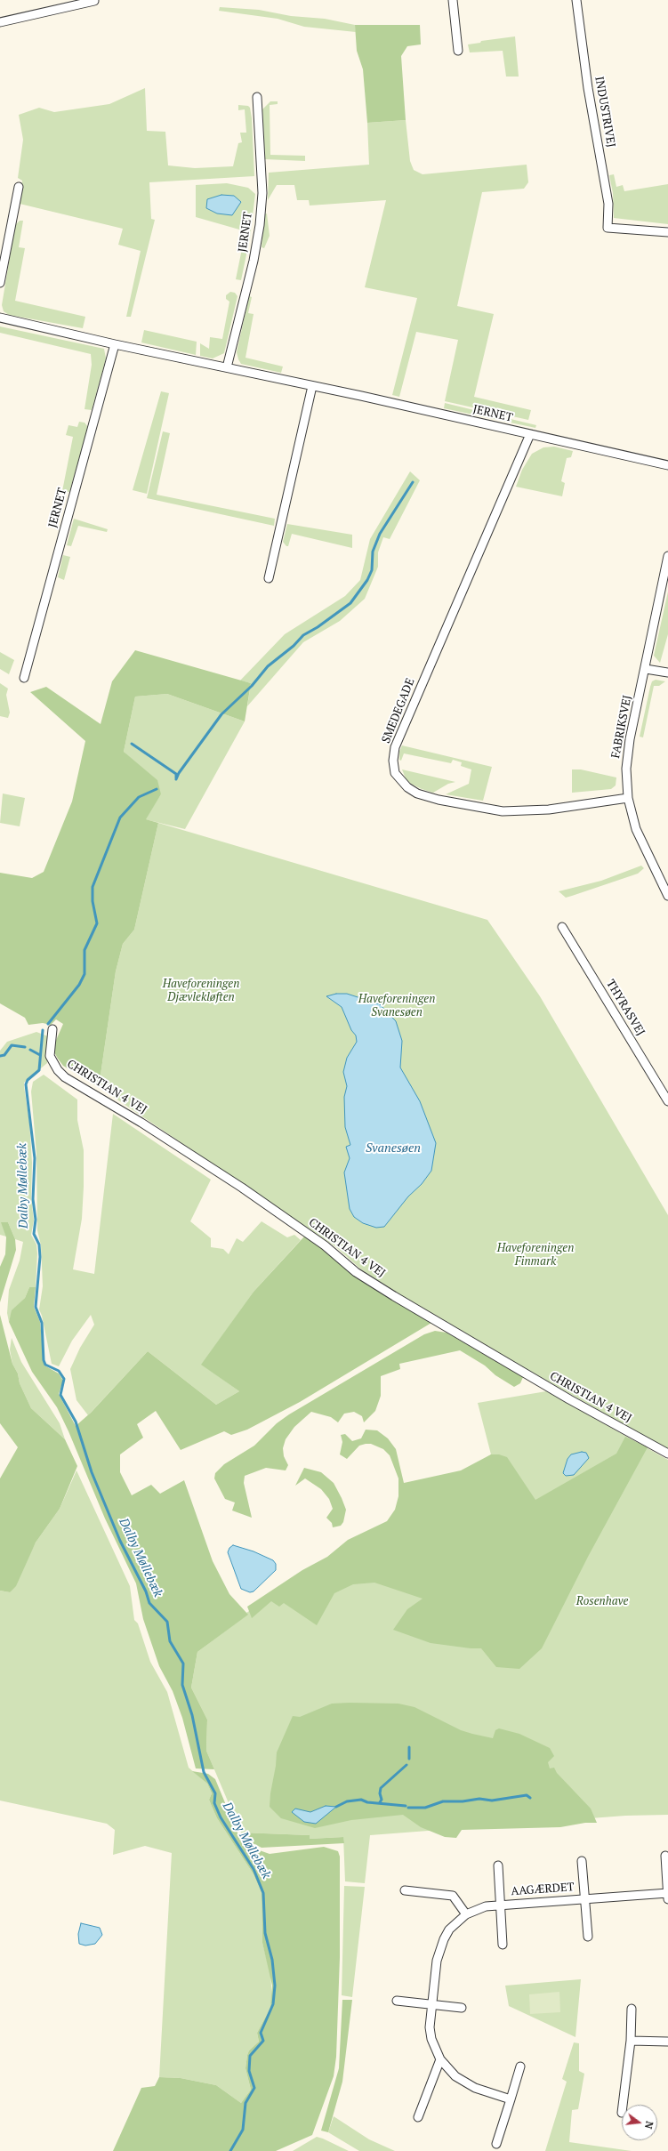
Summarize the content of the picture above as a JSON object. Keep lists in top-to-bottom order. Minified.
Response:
{"streets":{"street":["INDUSTRIVEJ","JERNET","SMEDEGADE","FABRIKSVEJ","THYRASVEJ","CHRISTIAN 4 VEJ","AAGÆRDET"]},"crossings":[["JERNET","SMEDEGADE"],["SMEDEGADE","FABRIKSVEJ"]],"water":["Svanesøen","Dalby Møllebæk"],"parks":["Haveforeningen Djævlekløften","Haveforeningen Svanesøen","Haveforeningen Finmark","Rosenhave"],"north":"right"}
